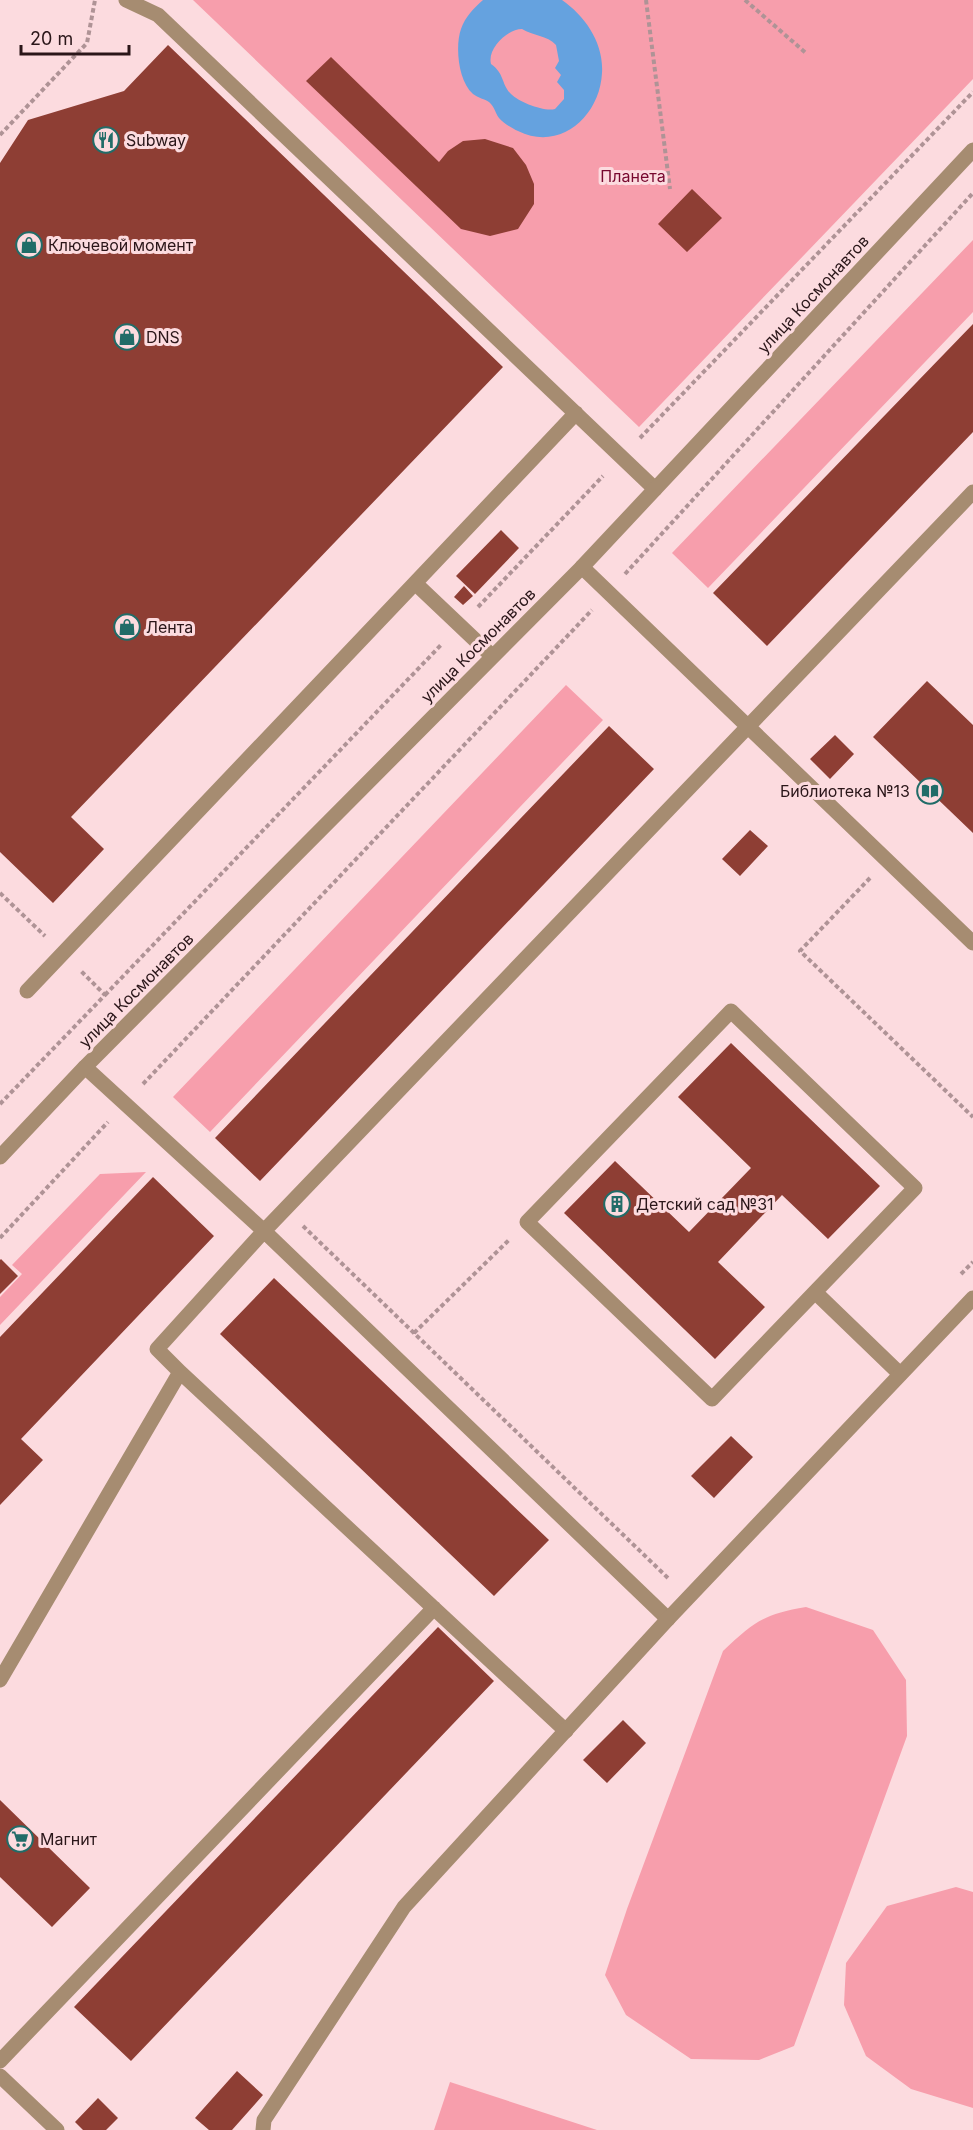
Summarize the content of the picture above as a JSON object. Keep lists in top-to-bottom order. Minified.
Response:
{"streets":{"street":["улица Космонавтов"]},"parks":["Планета"],"places":{"restaurant":["Subway"],"shop":["Ключевой момент","DNS","Лента"],"library":["Библиотека №13"],"building":["Детский сад №31"],"supermarket":["Магнит"]},"scale_bar":"20 m"}
